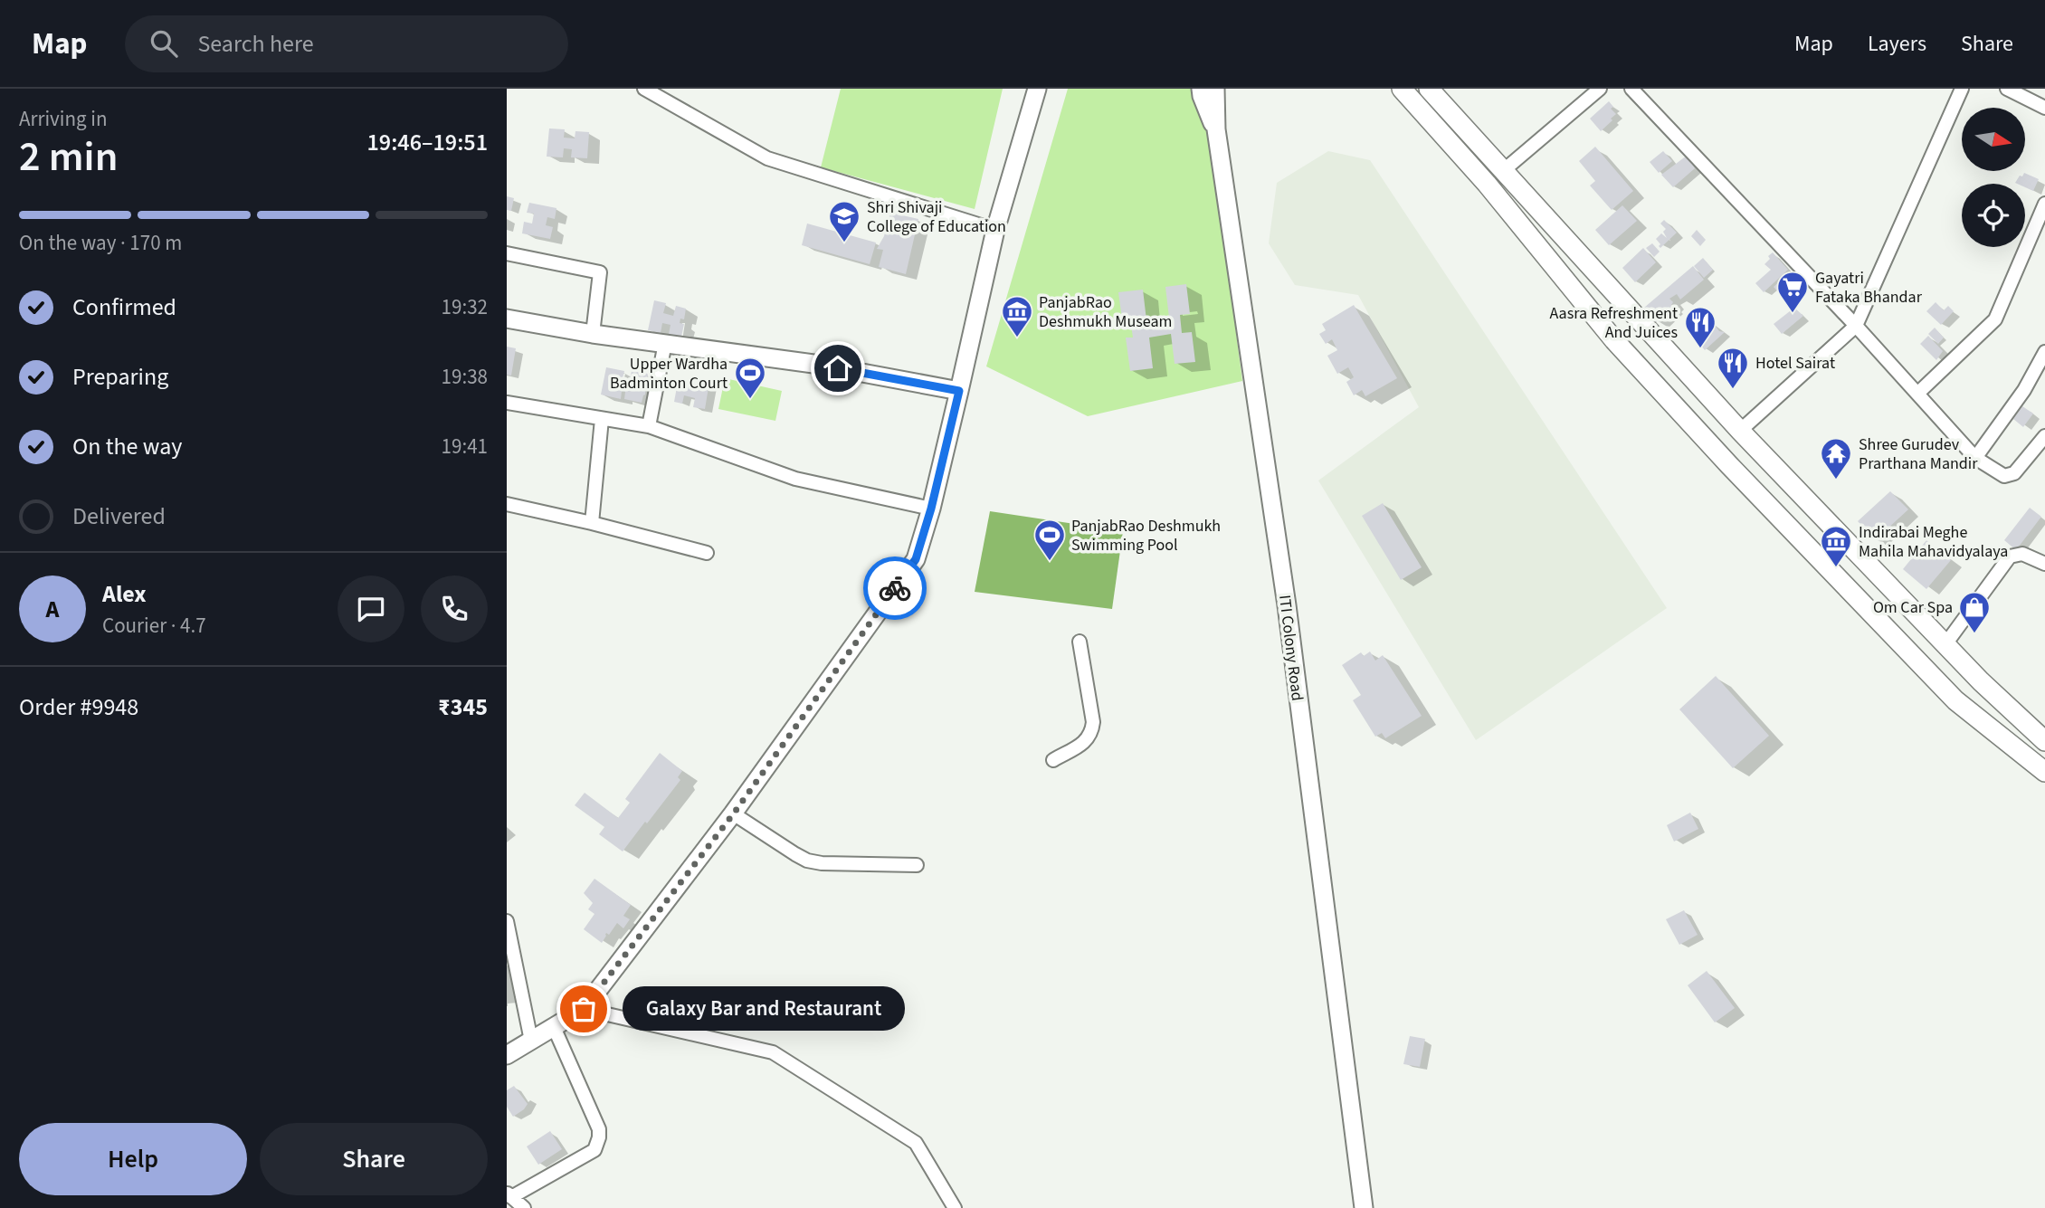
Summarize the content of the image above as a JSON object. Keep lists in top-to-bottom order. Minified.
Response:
{"streets":{"street":["ITI Colony Road"]},"places":{"school or university":["Shri Shivaji College of Education"],"supermarket":["Gayatri Fataka Bhandar"],"museum":["PanjabRao Deshmukh Museam","Indirabai Meghe Mahila Mahavidyalaya"],"restaurant":["Aasra Refreshment And Juices","Hotel Sairat"],"sports":["Upper Wardha Badminton Court","PanjabRao Deshmukh Swimming Pool"],"temple":["Shree Gurudev Prarthana Mandir"],"shop":["Om Car Spa"],"other":["Galaxy Bar and Restaurant"]},"north":"right","page":{"header":"Map","search":"Search here","nav":["Map","Layers","Share"],"heading":["2 min","Arriving in","19:46–19:51"],"panel":["Alex","Courier · 4.7","Order #9948","₹345"],"bar":"On the way · 170 m","list":[["Confirmed","19:32"],["Preparing","19:38"],["On the way","19:41"],"Delivered"],"round":"A","bubble":"Galaxy Bar and Restaurant","buttons":["Help","Share"]}}
